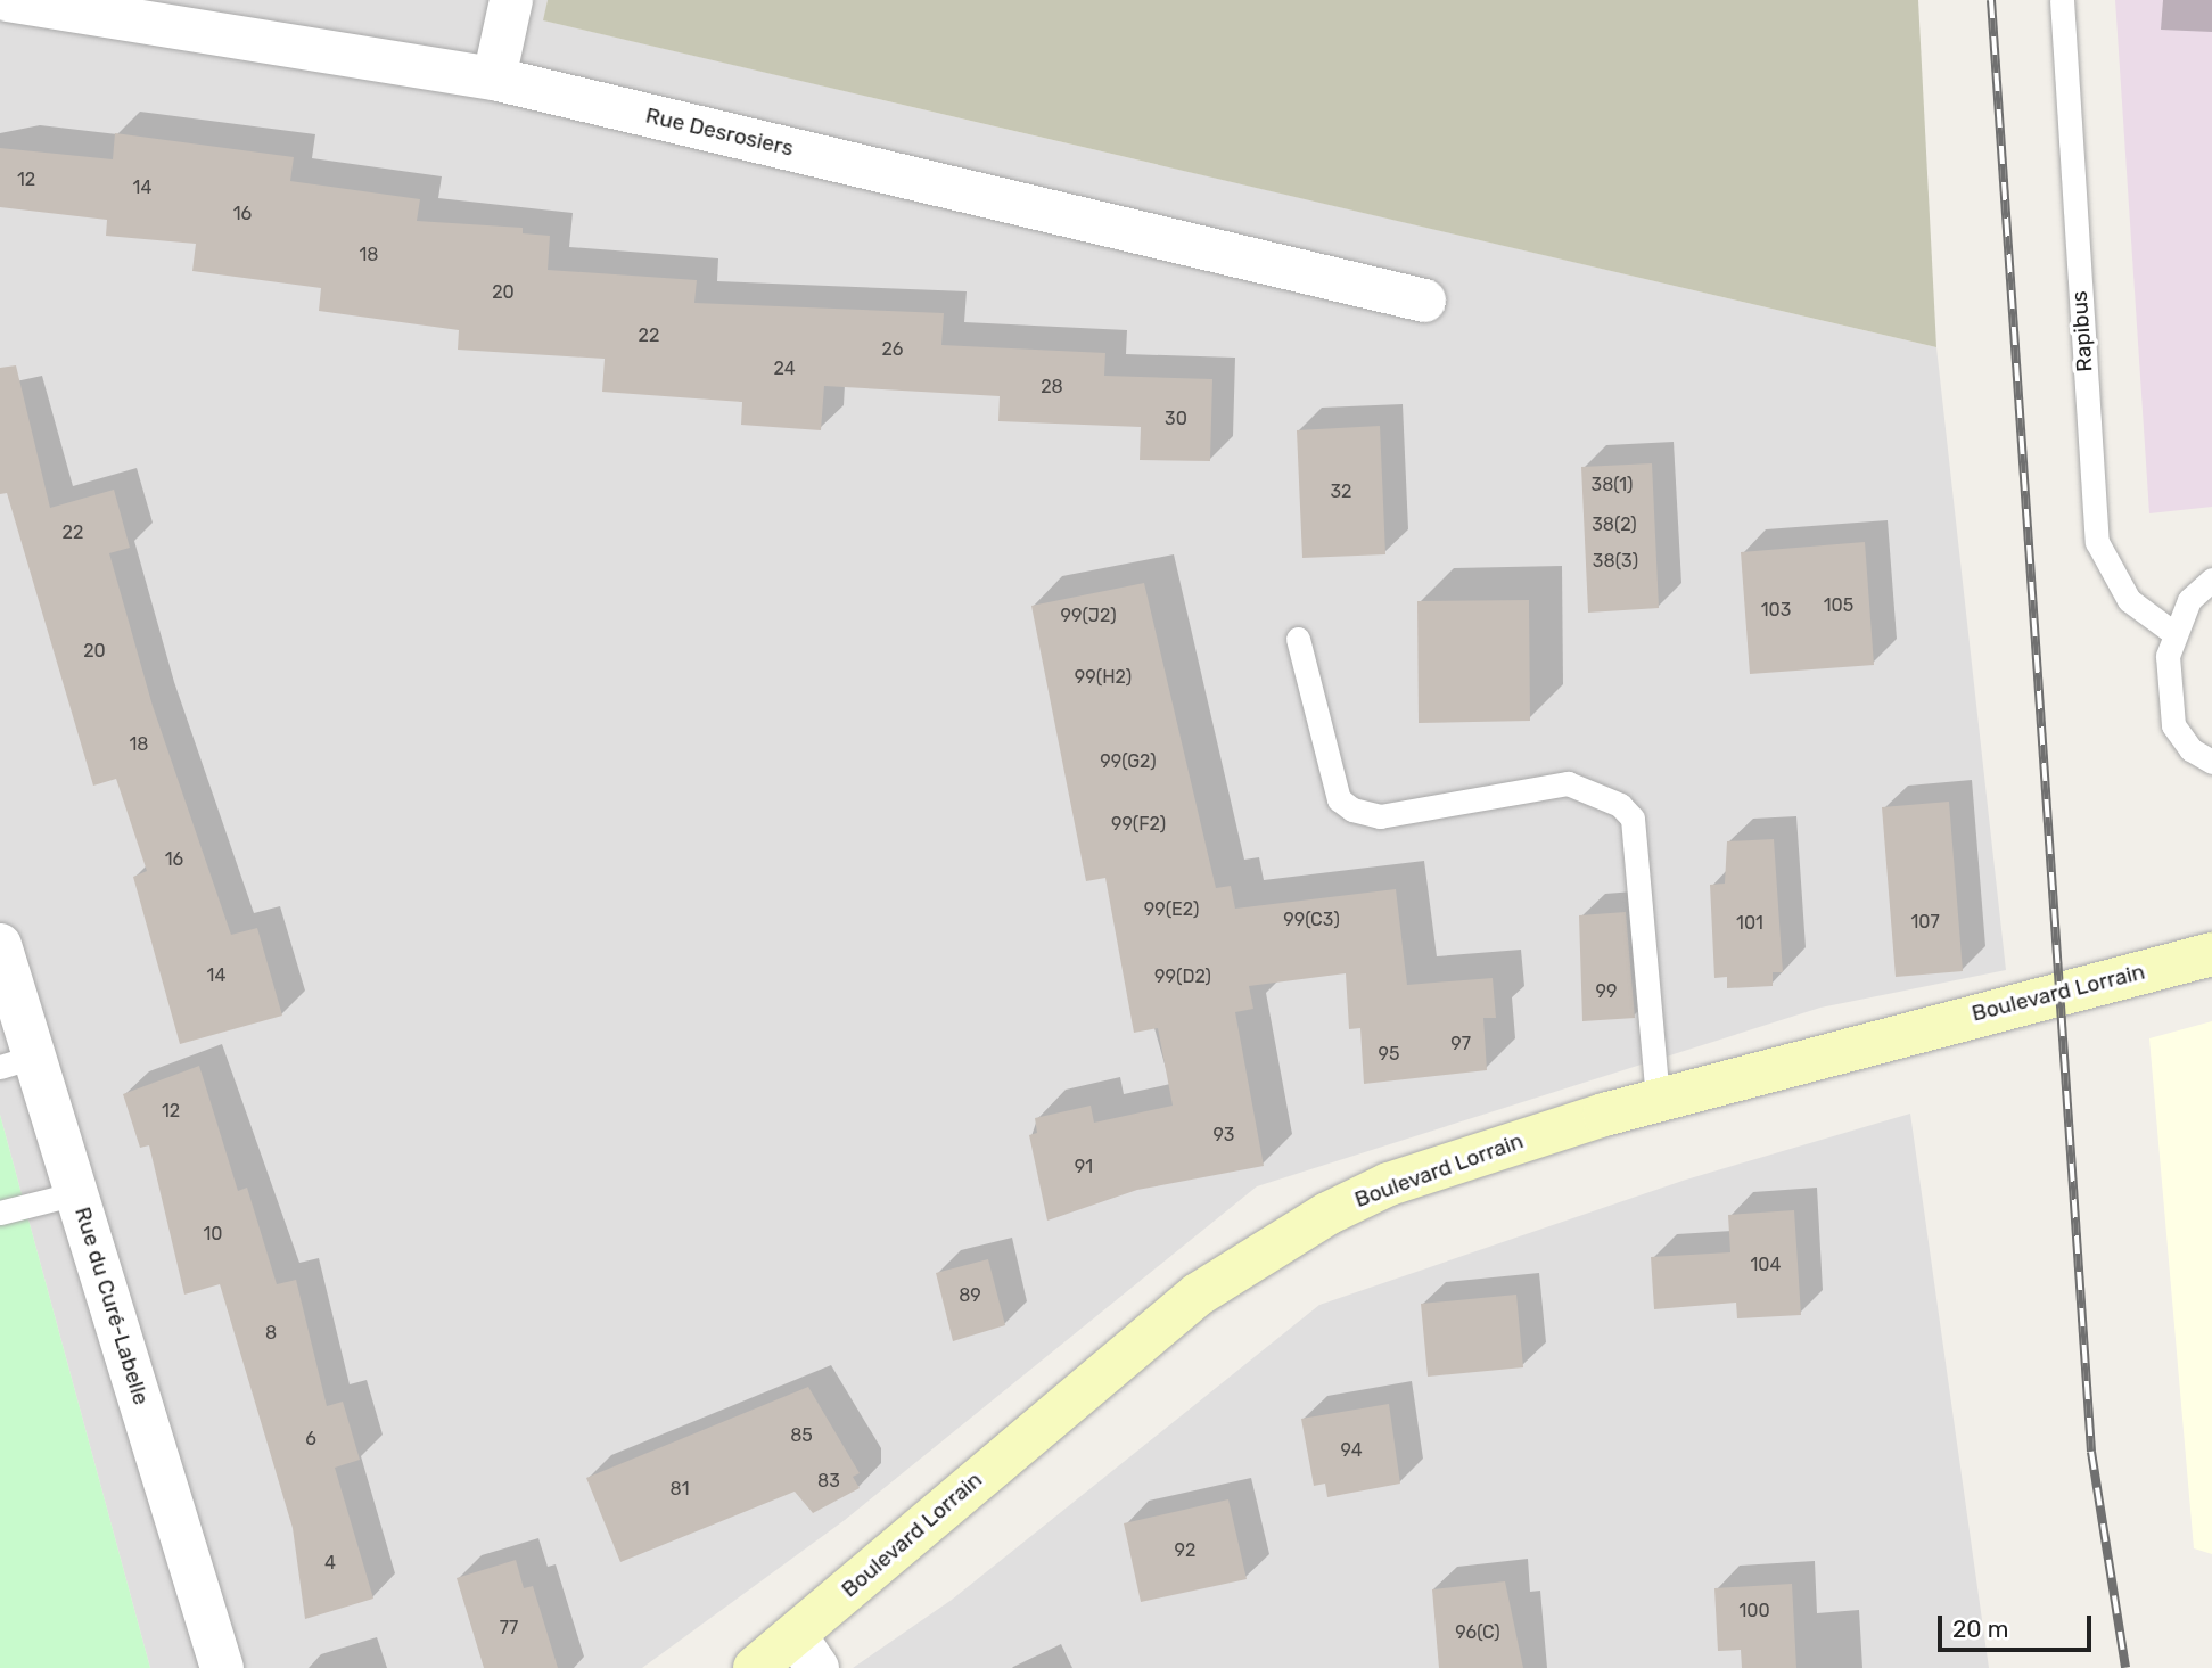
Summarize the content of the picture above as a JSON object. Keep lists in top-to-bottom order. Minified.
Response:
{"streets":{"main road":["Boulevard Lorrain"],"street":["Rue Desrosiers","Rue du Curé-Labelle"],"lane":["Rapibus"]},"house_numbers":["12","14","16","18","20","22","26","24","28","30","38(1)","32","38(2)","22","38(3)","105","103","99(J2)","20","99(H2)","18","99(G2)","99(F2)","16","99(E2)","99(C3)","107","101","14","99(D2)","99","97","95","12","93","91","10","104","89","8","85","6","94","83","81","92","4","100","77","96(C)"],"scale_bar":"20 m"}
